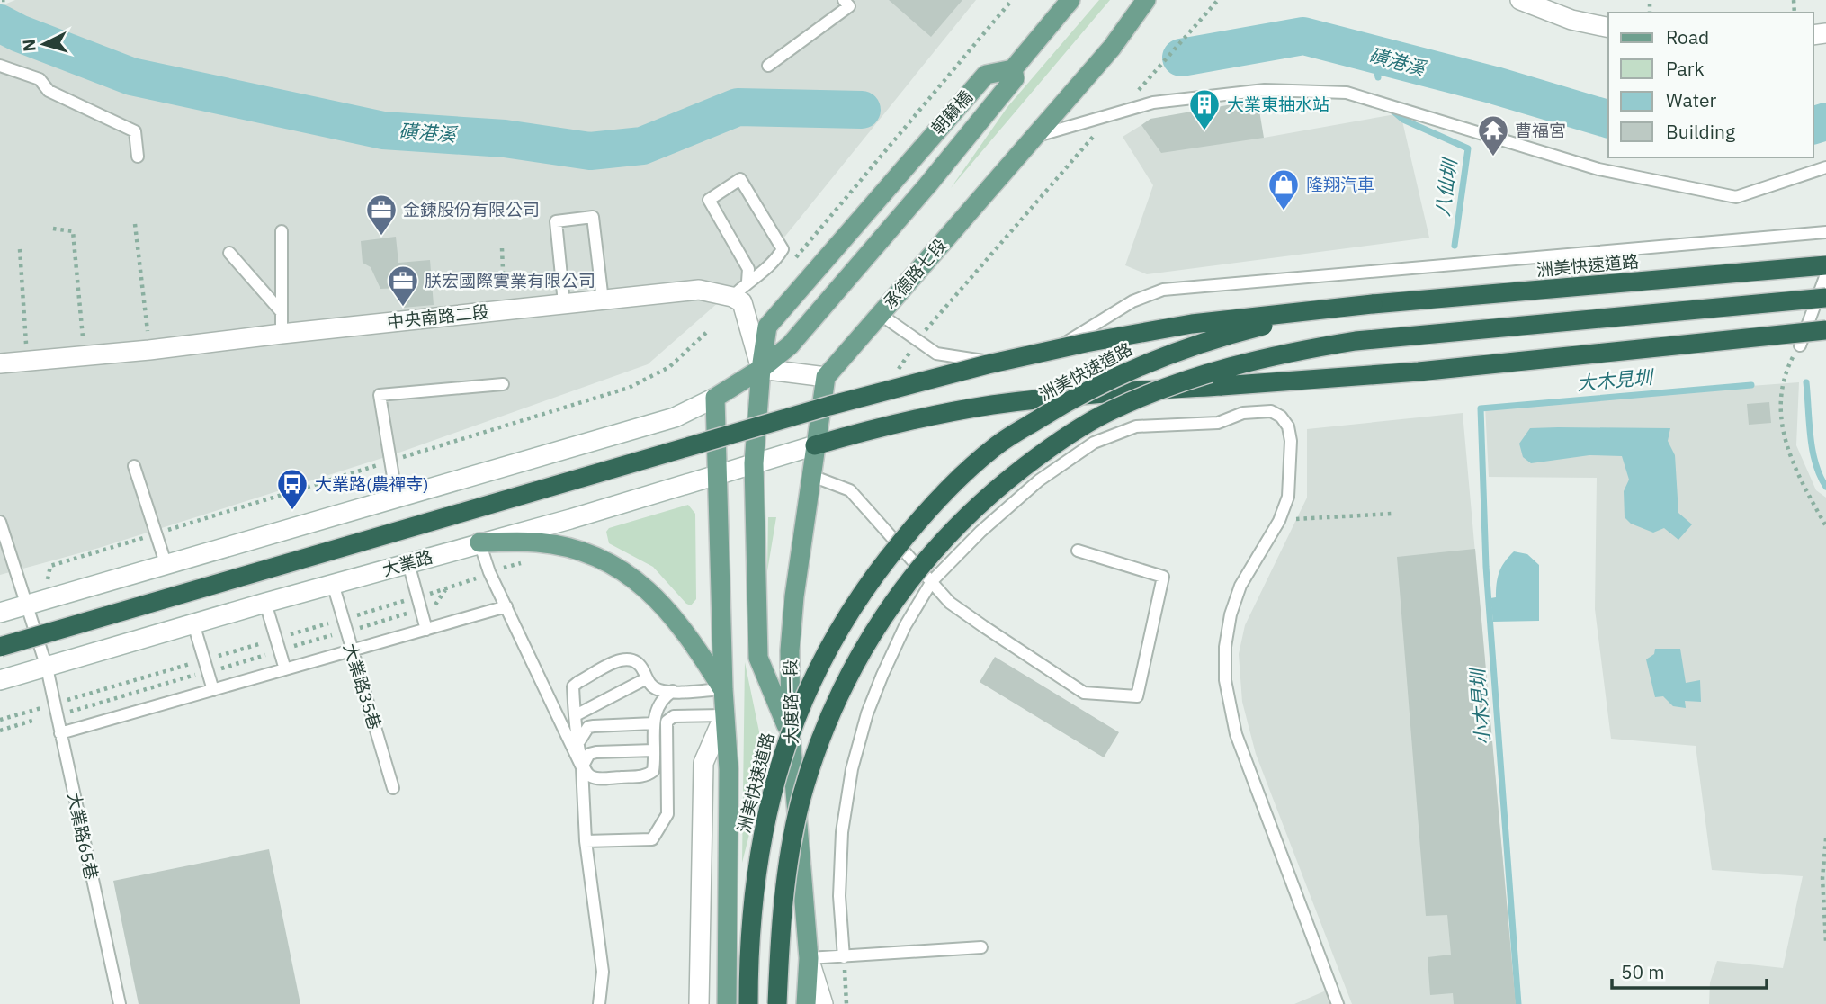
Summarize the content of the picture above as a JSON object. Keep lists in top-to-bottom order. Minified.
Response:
{"streets":{"highway":["洲美快速道路"],"main road":["朝籟橋","承德路七段","中央南路二段","大業路","大度路一段"],"lane":["大業路35巷","大業路65巷"]},"crossings":[["大業路","大業路35巷"],["大業路","大度路一段"],["大業路","大業路65巷"]],"water":["磺港溪","八仙圳","大木見圳","小木見圳"],"places":{"building":["大業東抽水站"],"temple":["曹福宮"],"shop":["隆翔汽車"],"office":["金鍊股份有限公司","朕宏國際實業有限公司"],"bus stop":["大業路(農禪寺)"]},"legend":["Road","Park","Water","Building"],"scale_bar":"50 m","north":"left"}
